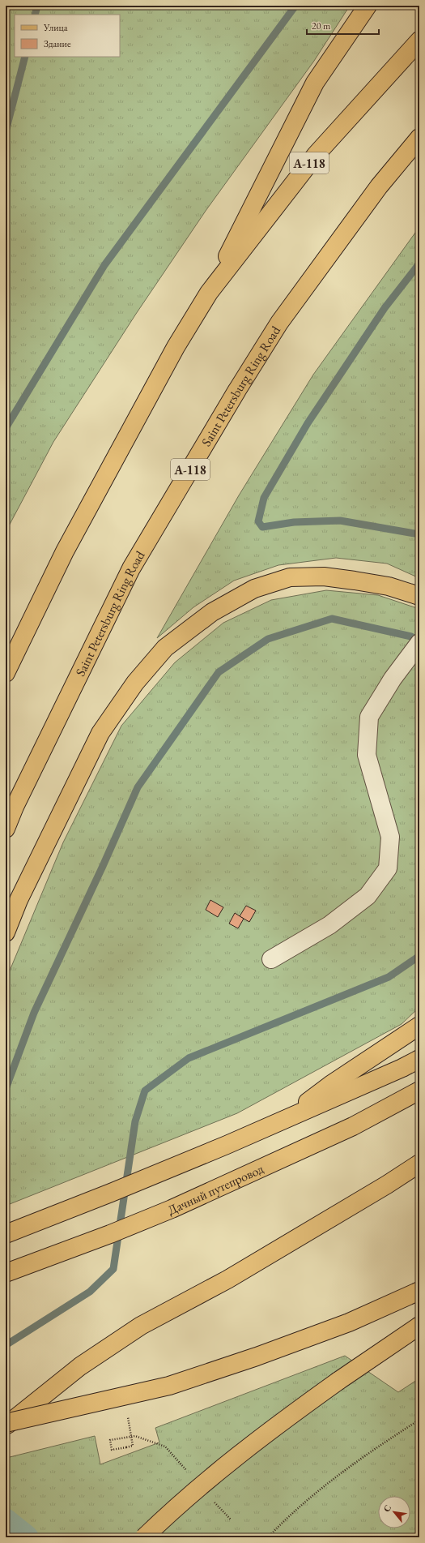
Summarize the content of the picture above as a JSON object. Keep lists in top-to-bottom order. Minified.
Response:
{"streets":{"main road":["А-118","Saint Petersburg Ring Road","Дачный путепровод"]},"legend":["Улица","Здание"],"scale_bar":"20 m","north":"top left"}
